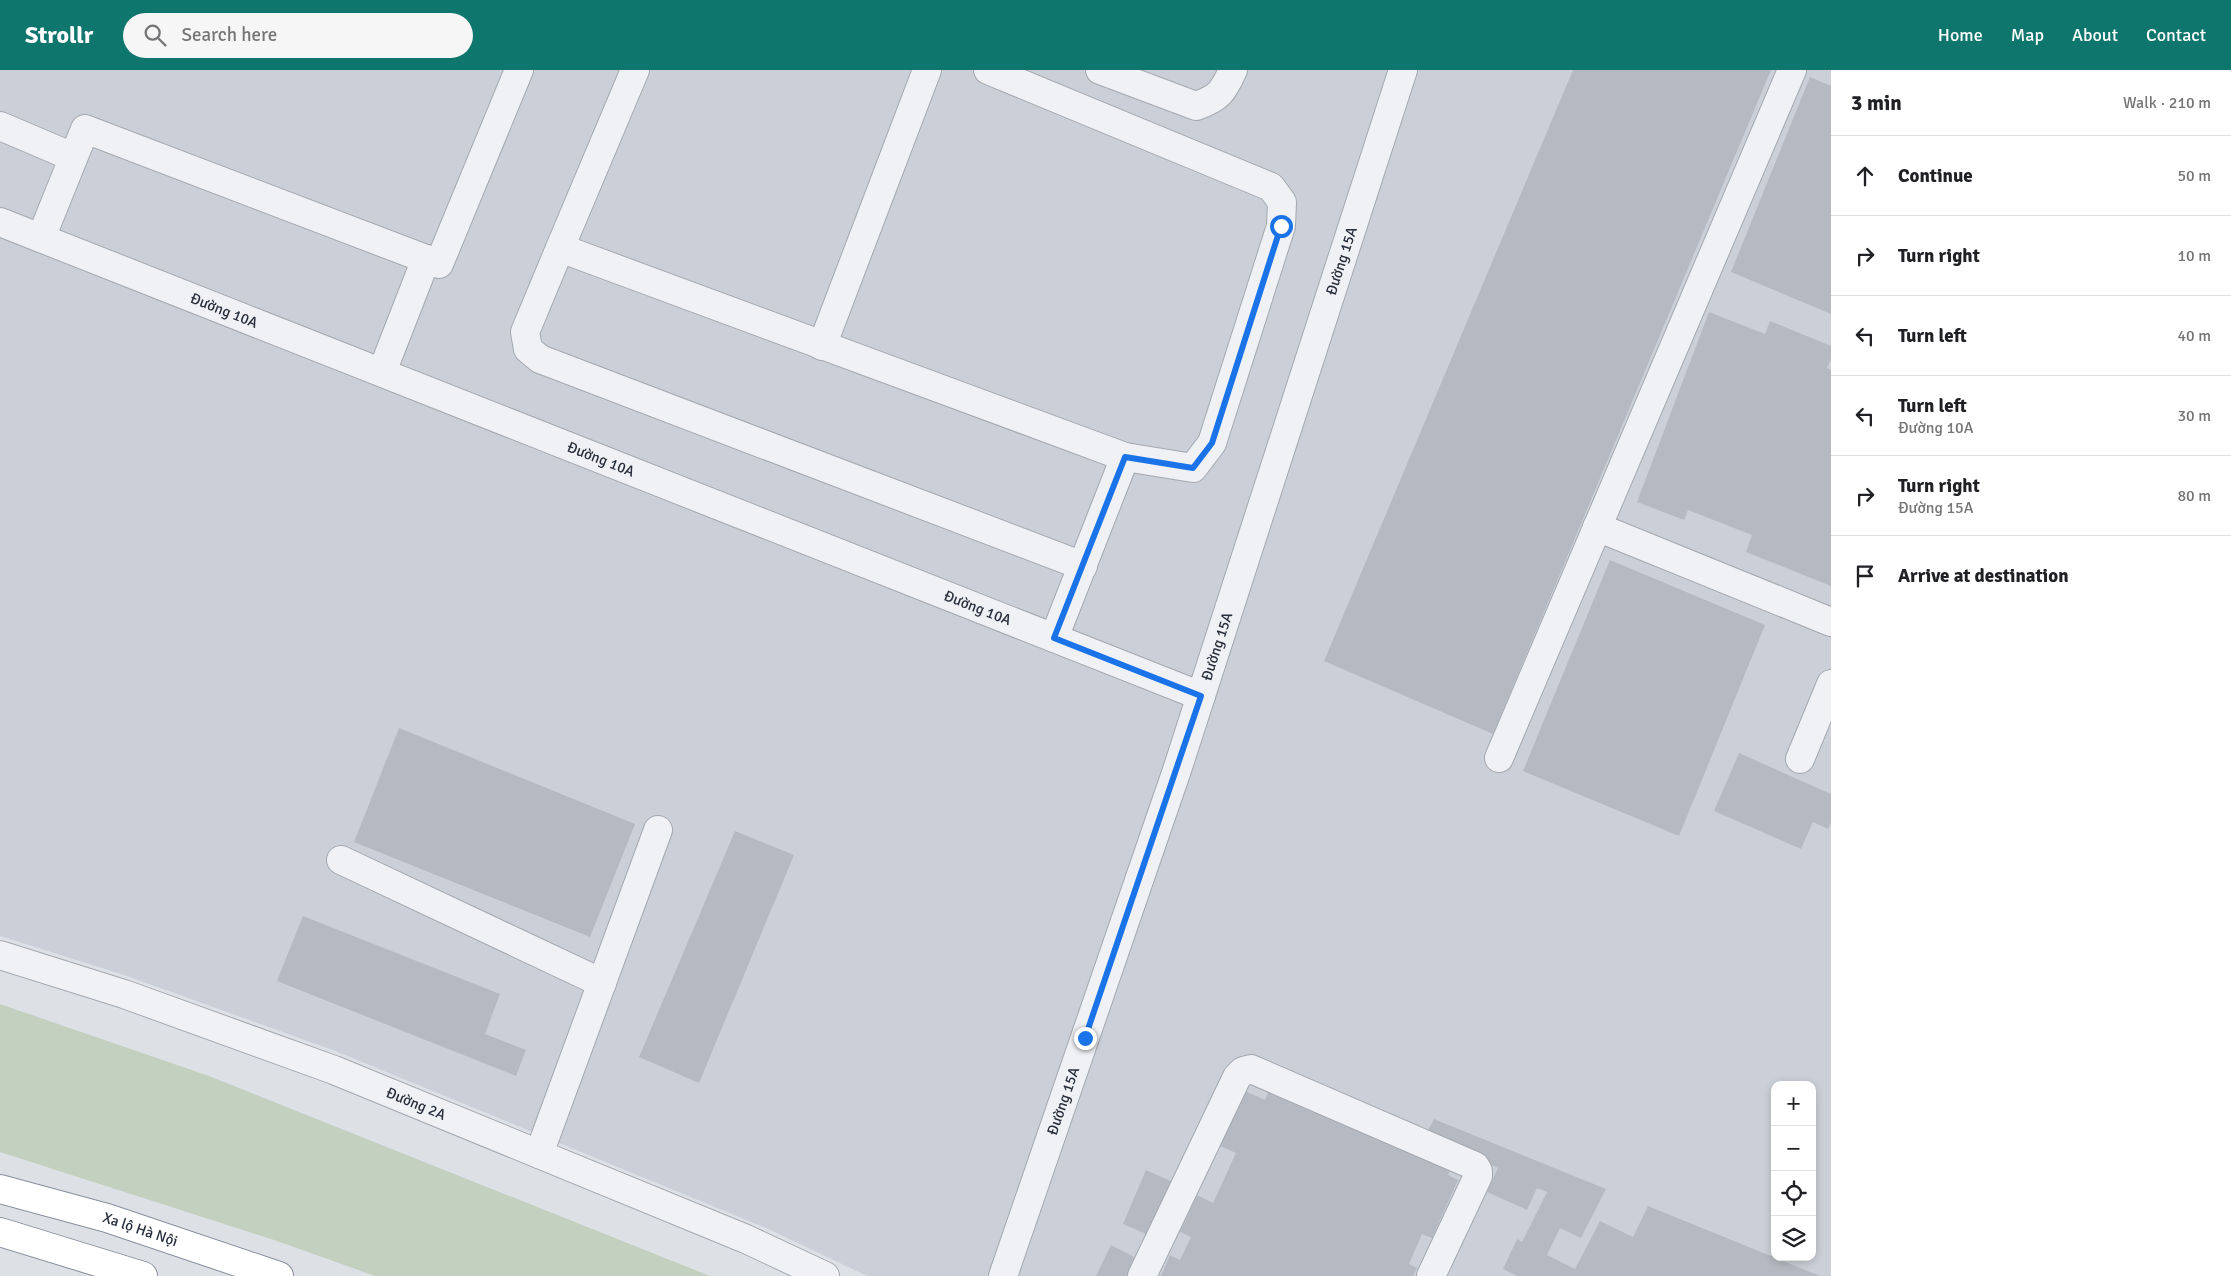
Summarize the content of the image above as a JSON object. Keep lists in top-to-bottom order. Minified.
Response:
{"streets":{"highway":["Xa lộ Hà Nội"],"street":["Đường 15A","Đường 10A","Đường 2A"]},"crossings":[["Đường 15A","Đường 10A"]],"page":{"header":"Strollr","search":"Search here","nav":["Home","Map","About","Contact"],"heading":["3 min","Walk · 210 m"],"list":[["Continue","50 m"],["Turn right","10 m"],["Turn left","40 m"],["Turn left","Đường 10A","30 m"],["Turn right","Đường 15A","80 m"],"Arrive at destination"],"map_buttons":["+","−"]}}
